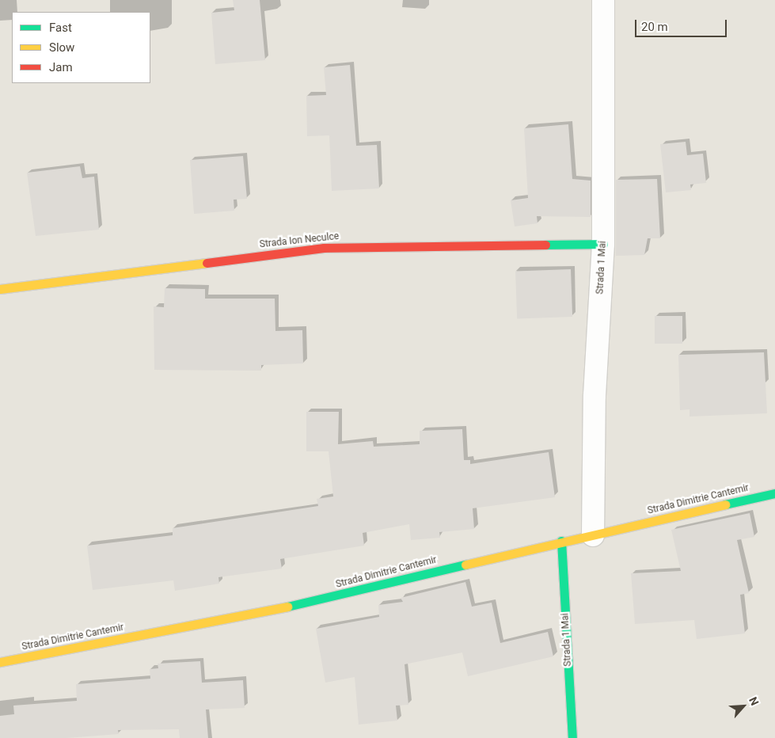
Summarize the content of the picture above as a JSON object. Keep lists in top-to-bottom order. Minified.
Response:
{"streets":{"street":["Strada Ion Neculce","Strada 1 Mai","Strada Dimitrie Cantemir"]},"crossings":[["Strada Ion Neculce","Strada 1 Mai"],["Strada 1 Mai","Strada Dimitrie Cantemir"]],"legend":["Fast","Slow","Jam"],"scale_bar":"20 m","north":"top right"}
